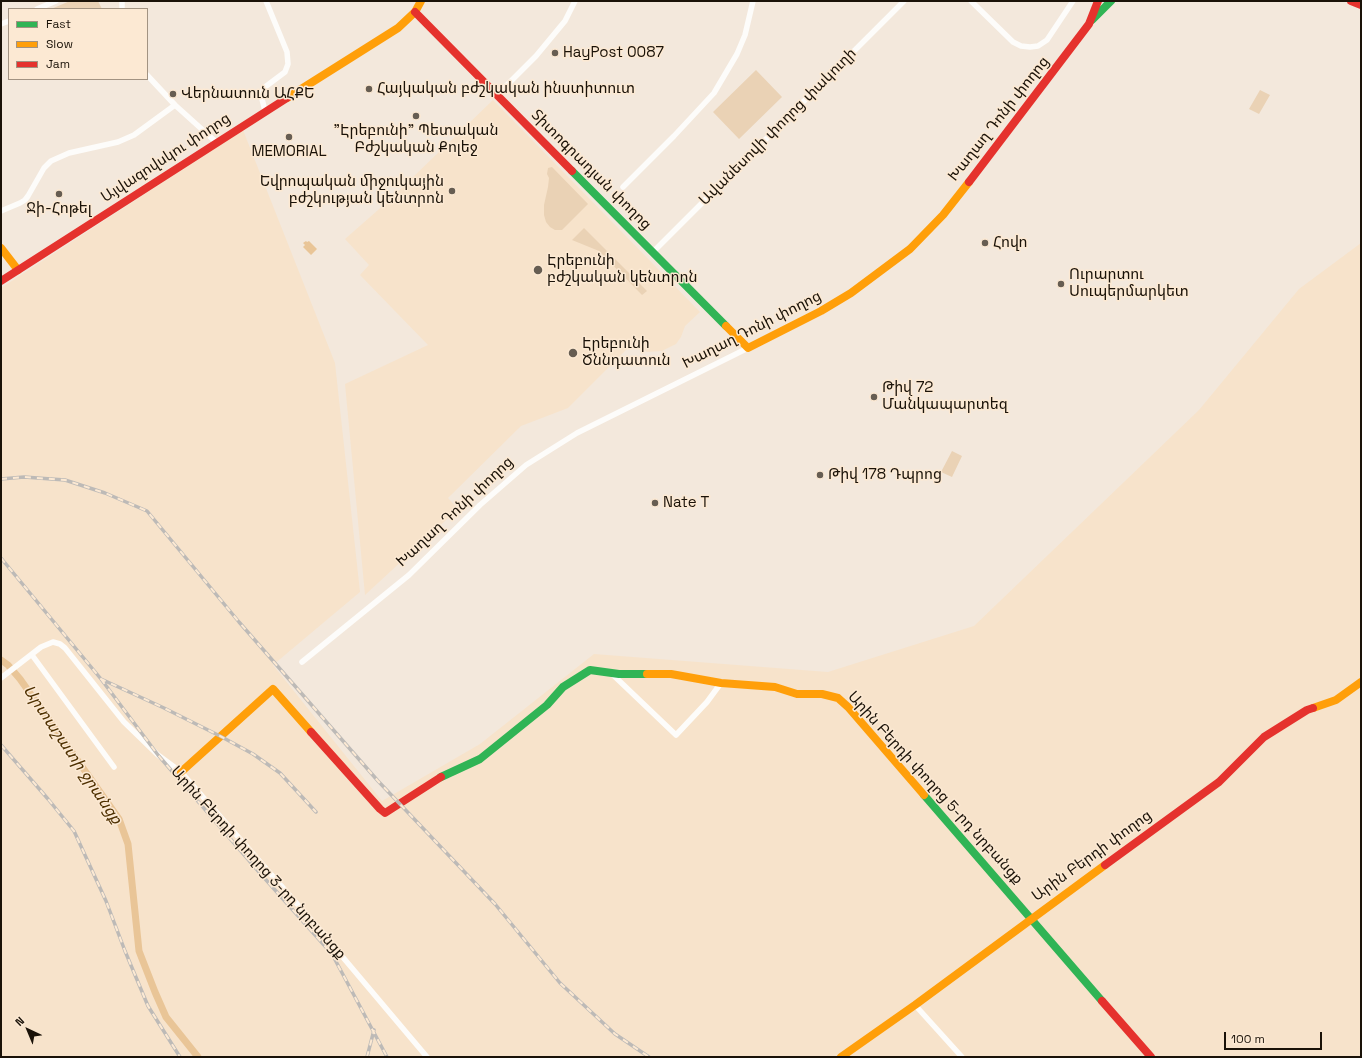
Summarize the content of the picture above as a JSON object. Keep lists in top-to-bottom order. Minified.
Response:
{"streets":{"street":["Խաղաղ Դոնի փողոց","Ավանեսովի փողոց փակուղի","Այվազովսկու փողոց","Տիտոգրադյան փողոց","Արին Բերդի փողոց 5-րդ նրբանցք","Արին Բերդի փողոց","Արին Բերդի փողոց 3-րդ նրբանցք"]},"crossings":[["Խաղաղ Դոնի փողոց","Տիտոգրադյան փողոց"],["Ավանեսովի փողոց փակուղի","Տիտոգրադյան փողոց"],["Այվազովսկու փողոց","Տիտոգրադյան փողոց"],["Արին Բերդի փողոց 5-րդ նրբանցք","Արին Բերդի փողոց"],["Արին Բերդի փողոց 5-րդ նրբանցք","Արին Բերդի փողոց 3-րդ նրբանցք"]],"water":["Արտաշատի ջրանցք"],"places":["HayPost 0087","Հայկական բժշկական ինստիտուտ","Վերնատուն ԱՀՔԵ","\"Էրեբունի\" Պետական Բժշկական Քոլեջ","MEMORIAL","Եվրոպական միջուկային բժշկության կենտրոն","Ջի-Հոթել","Հովո","Էրեբունի բժշկական կենտրոն","Ուրարտու Սուպերմարկետ","Էրեբունի Ծննդատուն","Թիվ 72 Մանկապարտեզ","Թիվ 178 Դպրոց","Nate T"],"legend":["Fast","Slow","Jam"],"scale_bar":"100 m","north":"top left"}
